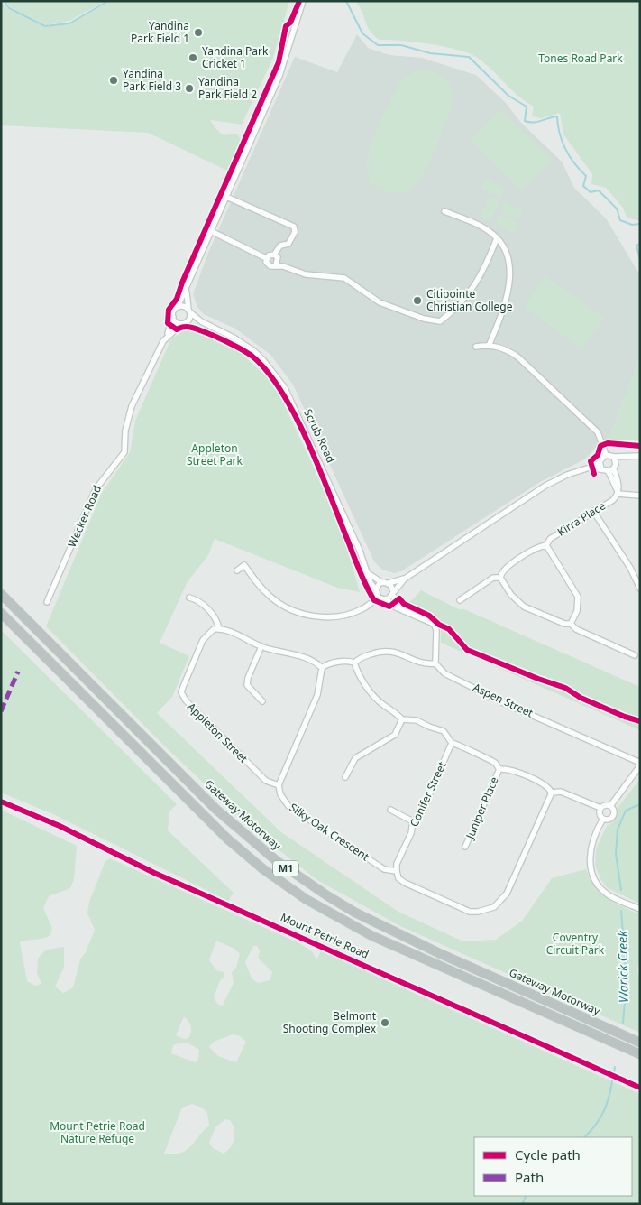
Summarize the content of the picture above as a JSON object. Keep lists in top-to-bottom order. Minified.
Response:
{"streets":{"highway":["Gateway Motorway","M1"],"street":["Scrub Road","Wecker Road","Kirra Place","Aspen Street","Appleton Street","Conifer Street","Juniper Place","Silky Oak Crescent","Mount Petrie Road"]},"crossings":[["Scrub Road","Wecker Road"],["Appleton Street","Silky Oak Crescent"],["Conifer Street","Silky Oak Crescent"]],"water":["Warick Creek"],"parks":["Tones Road Park","Appleton Street Park","Coventry Circuit Park","Mount Petrie Road Nature Refuge"],"places":["Yandina Park Field 1","Yandina Park Cricket 1","Yandina Park Field 3","Yandina Park Field 2","Citipointe Christian College","Belmont Shooting Complex"],"legend":["Cycle path","Path"]}
